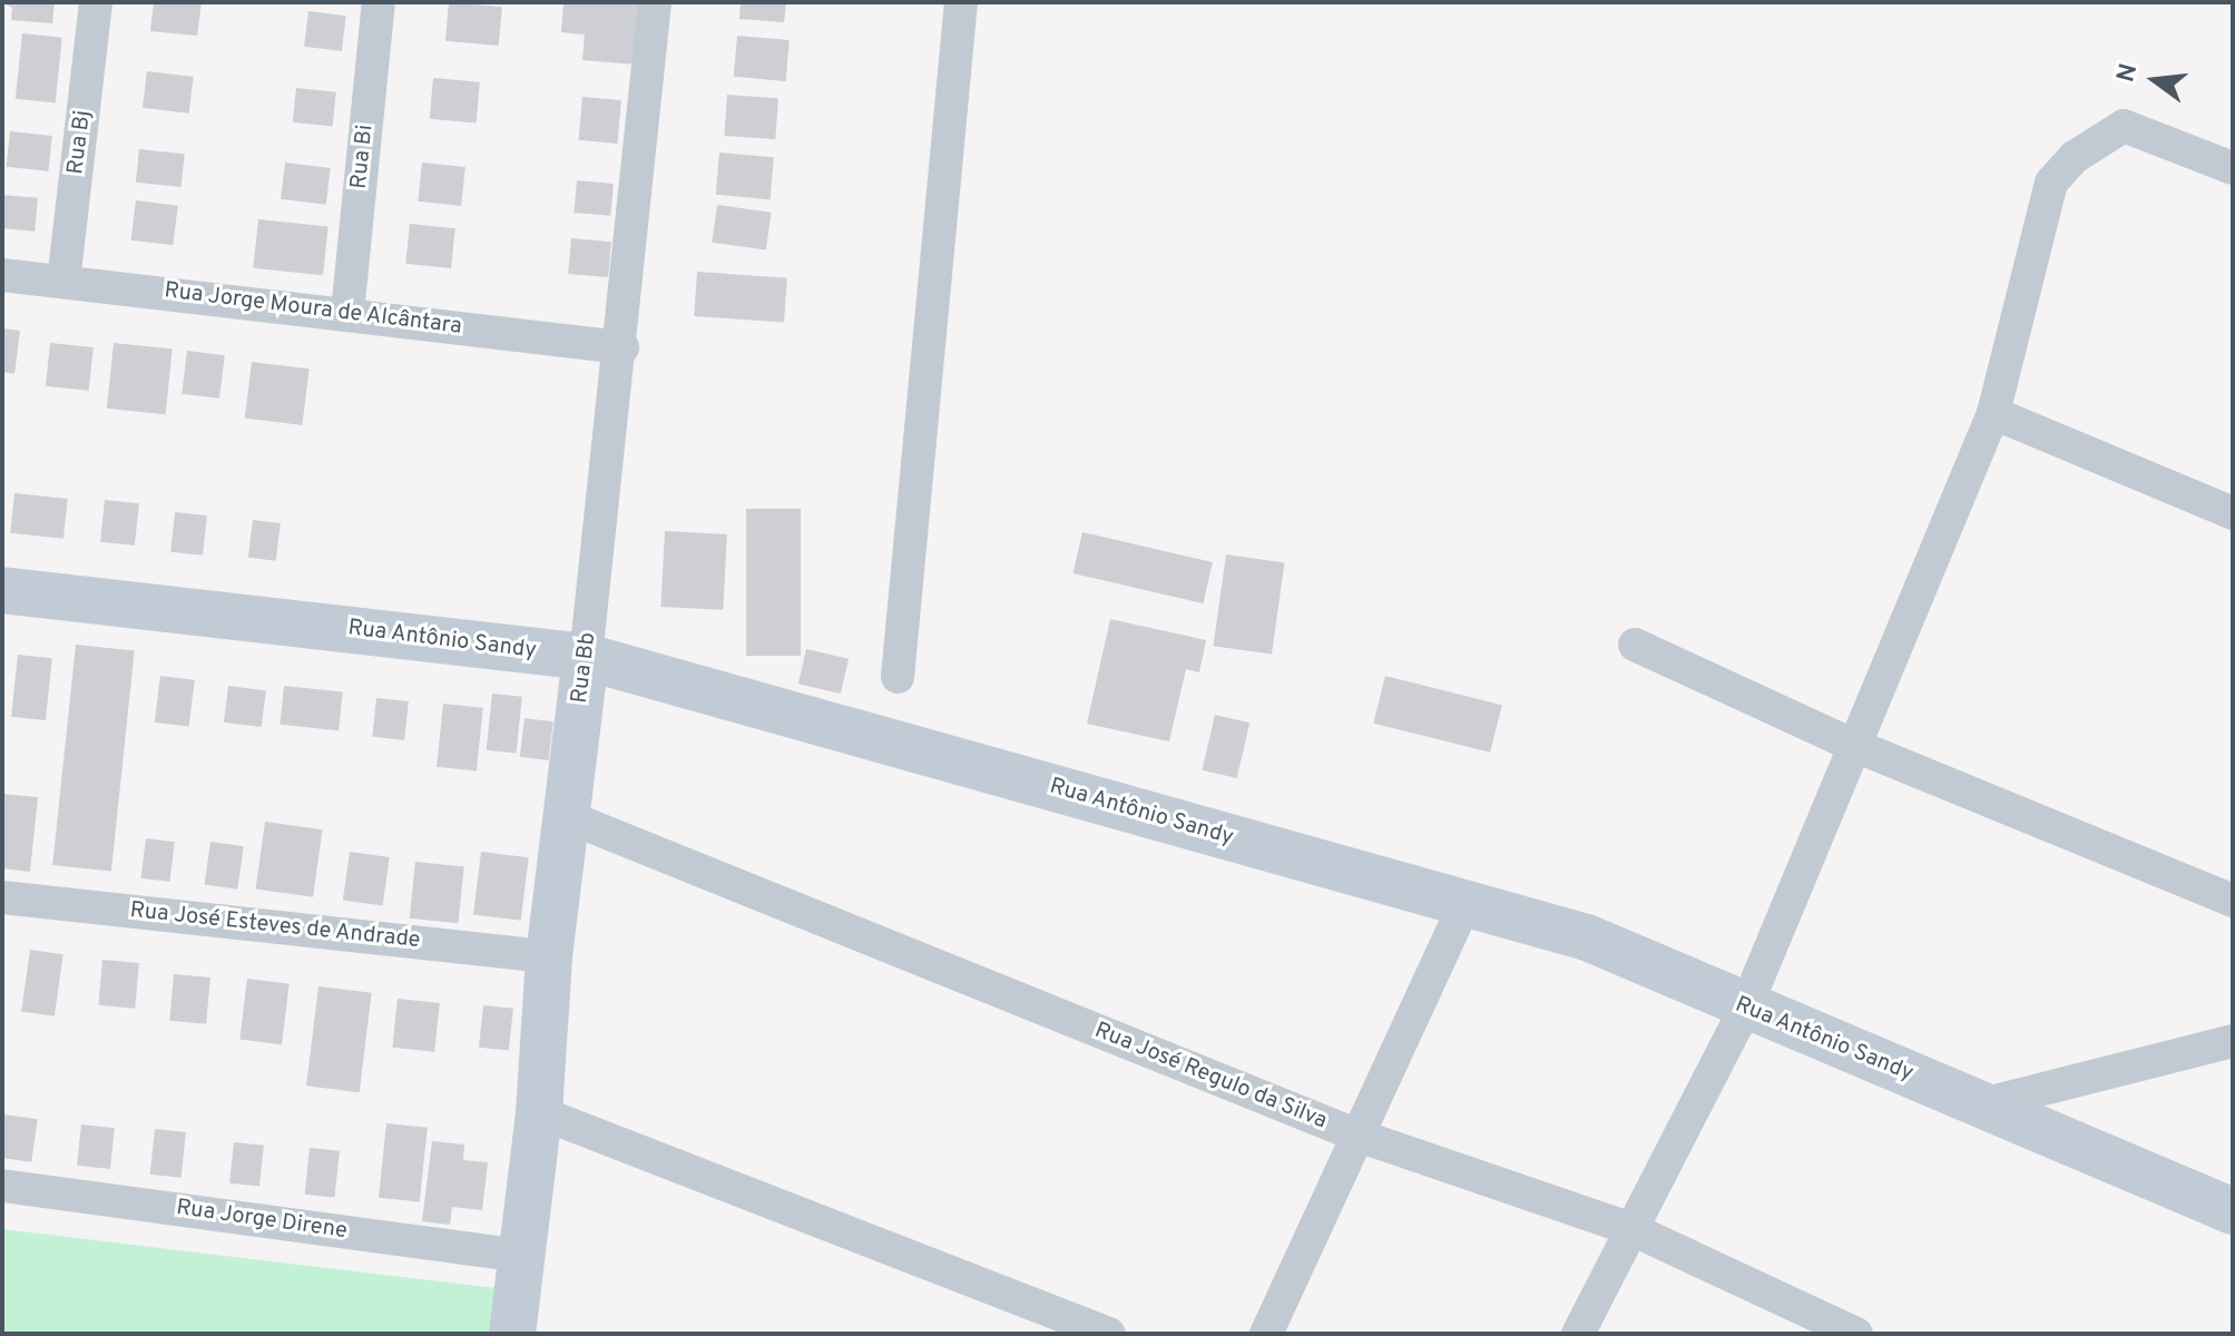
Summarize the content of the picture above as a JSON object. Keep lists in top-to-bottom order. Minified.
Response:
{"streets":{"street":["Rua Bj","Rua Bi","Rua Jorge Moura de Alcântara","Rua Antônio Sandy","Rua Bb","Rua José Esteves de Andrade","Rua José Regulo da Silva","Rua Jorge Direne"]},"crossings":[["Rua Bj","Rua Jorge Moura de Alcântara"],["Rua Bi","Rua Jorge Moura de Alcântara"],["Rua Jorge Moura de Alcântara","Rua Bb"],["Rua Antônio Sandy","Rua Bb"],["Rua Bb","Rua José Esteves de Andrade"],["Rua Bb","Rua José Regulo da Silva"],["Rua Bb","Rua Jorge Direne"]],"north":"left"}
